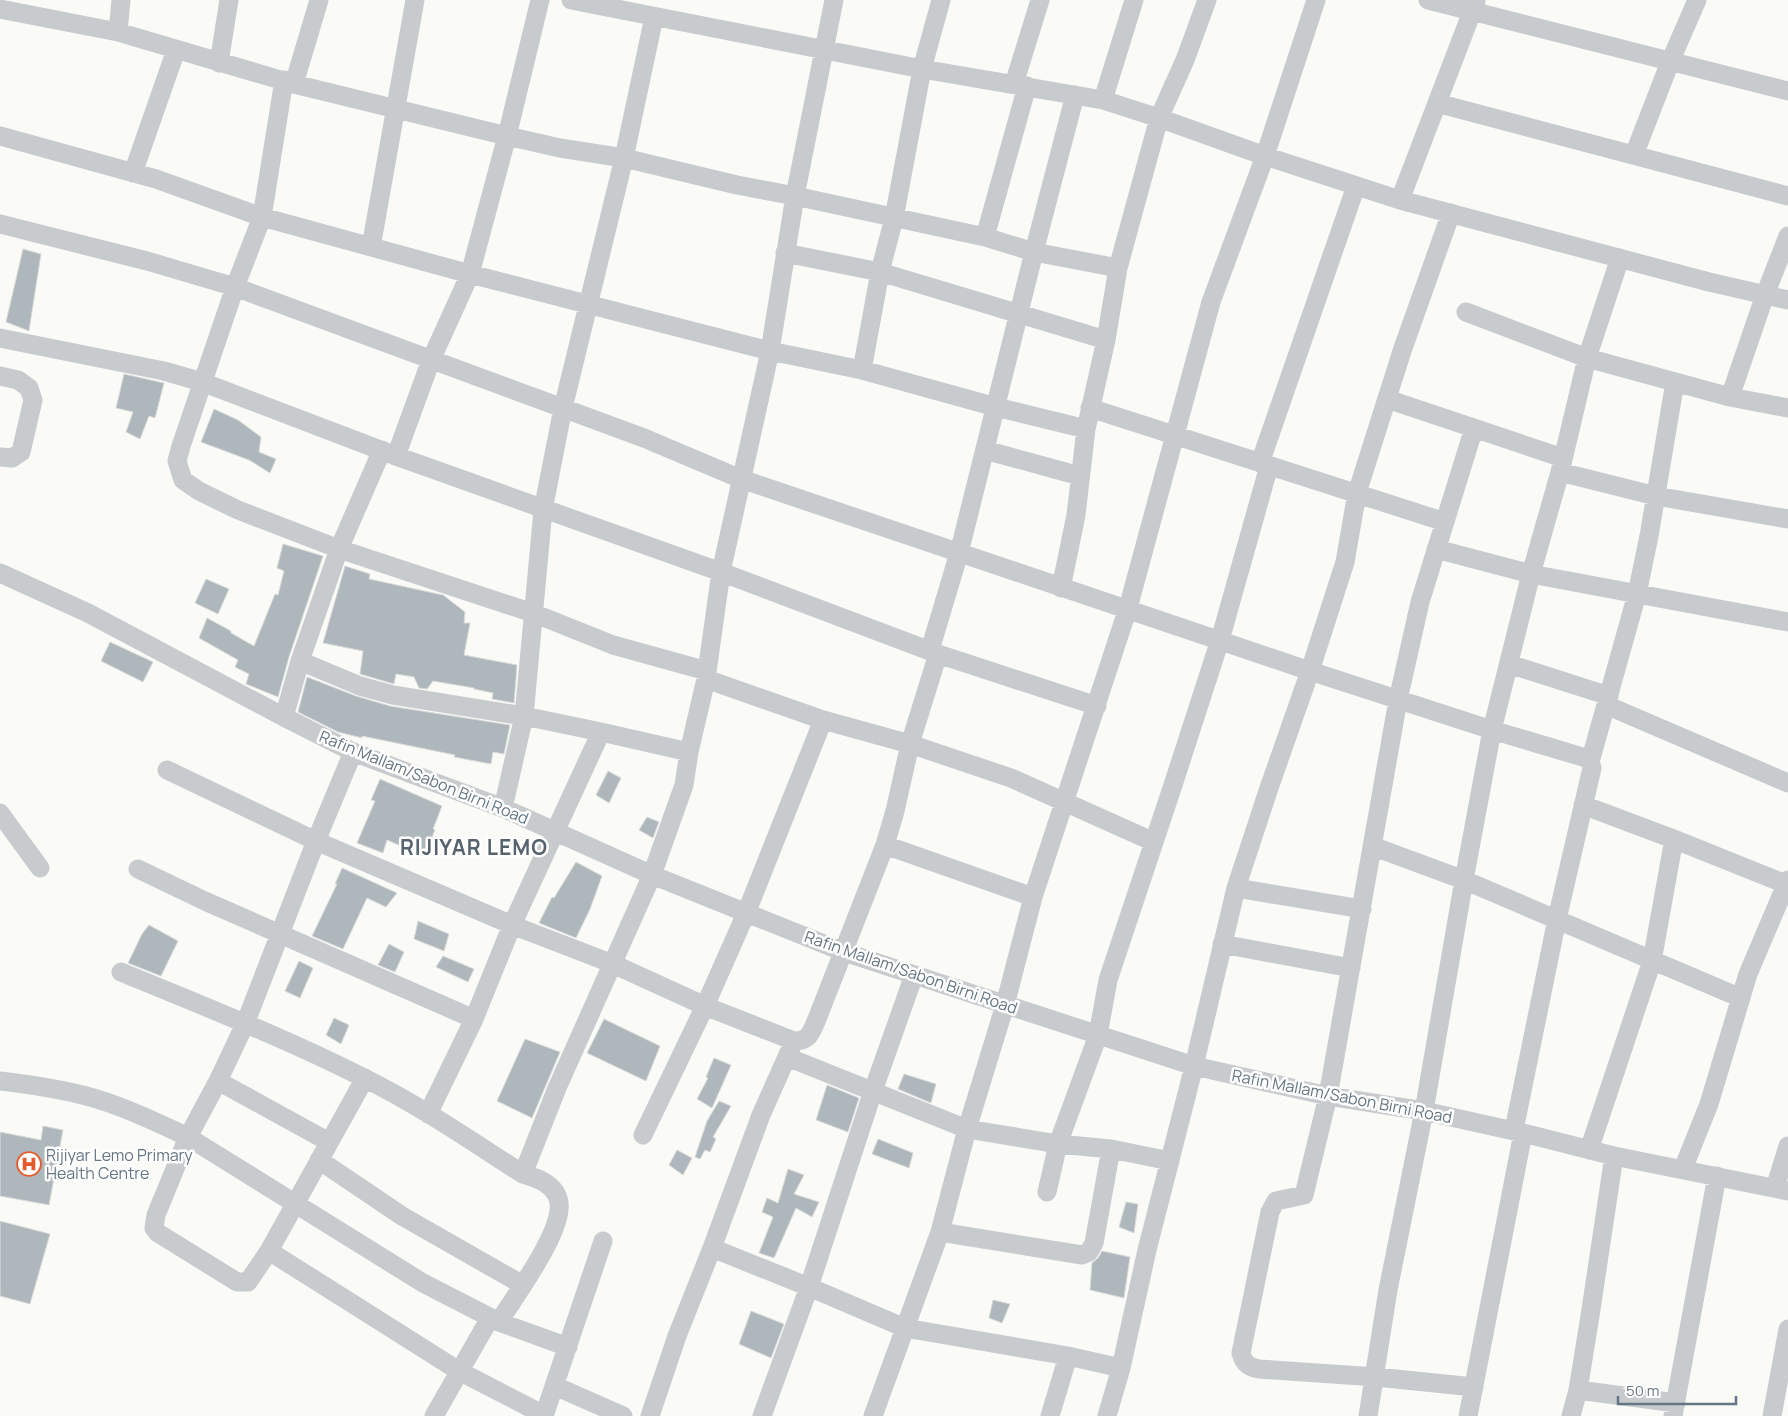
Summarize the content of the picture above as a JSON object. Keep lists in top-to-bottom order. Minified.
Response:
{"streets":{"street":["Rafin Mallam/Sabon Birni Road"]},"districts":["RIJIYAR LEMO"],"places":{"hospital":["Rijiyar Lemo Primary Health Centre"]},"scale_bar":"50 m"}
